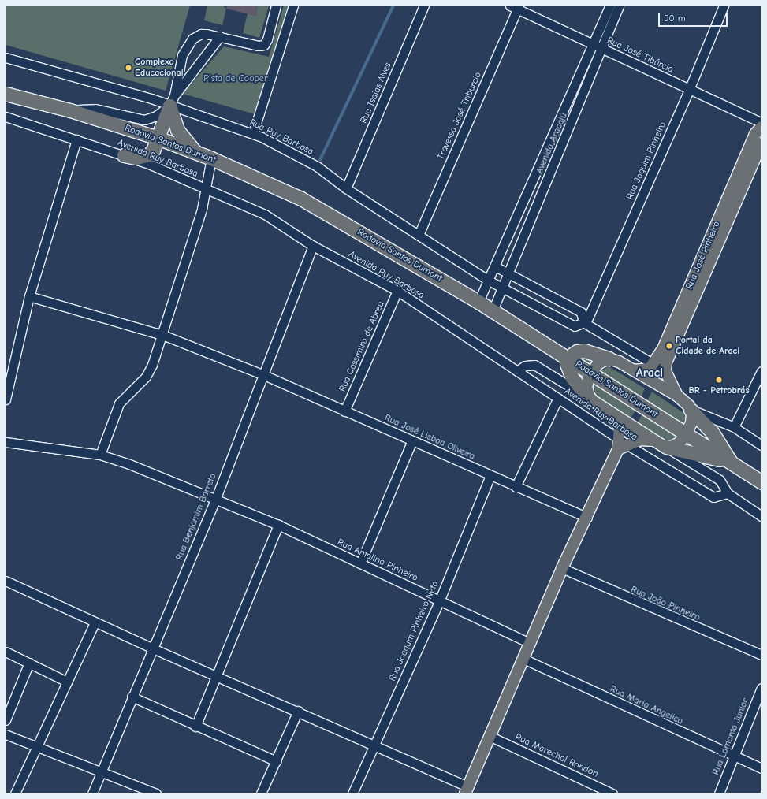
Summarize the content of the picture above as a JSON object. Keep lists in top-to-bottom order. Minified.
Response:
{"streets":{"highway":["Rodovia Santos Dumont"],"main road":["Rua José Pinheiro"],"street":["Rua José Tibúrcio","Rua Isaias Alves","Travessa José Triburcio","Rua Ruy Barbosa","Avenida Aracajú","Avenida Ruy Barbosa","Rua Joquim Pinheiro","Rua Cassimiro de Abreu","Rua José Lisboa Oliveira","Rua Benjamim Barreto","Rua Antolino Pinheiro","Rua João Pinheiro","Rua Joaqum Pinheiro Neto","Rua Maria Angelica","Rua Lomanto Junior","Rua Marechal Rondon"]},"crossings":[["Rua José Tibúrcio","Travessa José Triburcio"],["Rua José Tibúrcio","Avenida Aracajú"],["Rua José Tibúrcio","Rua Joquim Pinheiro"],["Rua Isaias Alves","Rua Ruy Barbosa"],["Travessa José Triburcio","Rua Ruy Barbosa"],["Rua Ruy Barbosa","Avenida Aracajú"],["Rua Ruy Barbosa","Rua Joquim Pinheiro"],["Avenida Aracajú","Rodovia Santos Dumont"],["Avenida Ruy Barbosa","Rua Cassimiro de Abreu"],["Avenida Ruy Barbosa","Rua Benjamim Barreto"],["Rua Cassimiro de Abreu","Rua José Lisboa Oliveira"],["Rua José Lisboa Oliveira","Rua Benjamim Barreto"],["Rua José Lisboa Oliveira","Rua Joaqum Pinheiro Neto"],["Rua Benjamim Barreto","Rua Antolino Pinheiro"],["Rua Antolino Pinheiro","Rua Joaqum Pinheiro Neto"],["Rua Maria Angelica","Rua Lomanto Junior"]],"districts":["Araci"],"parks":["Pista de Cooper"],"places":["Complexo Educacional","Portal da Cidade de Araci","BR - Petrobrás"],"scale_bar":"50 m"}
